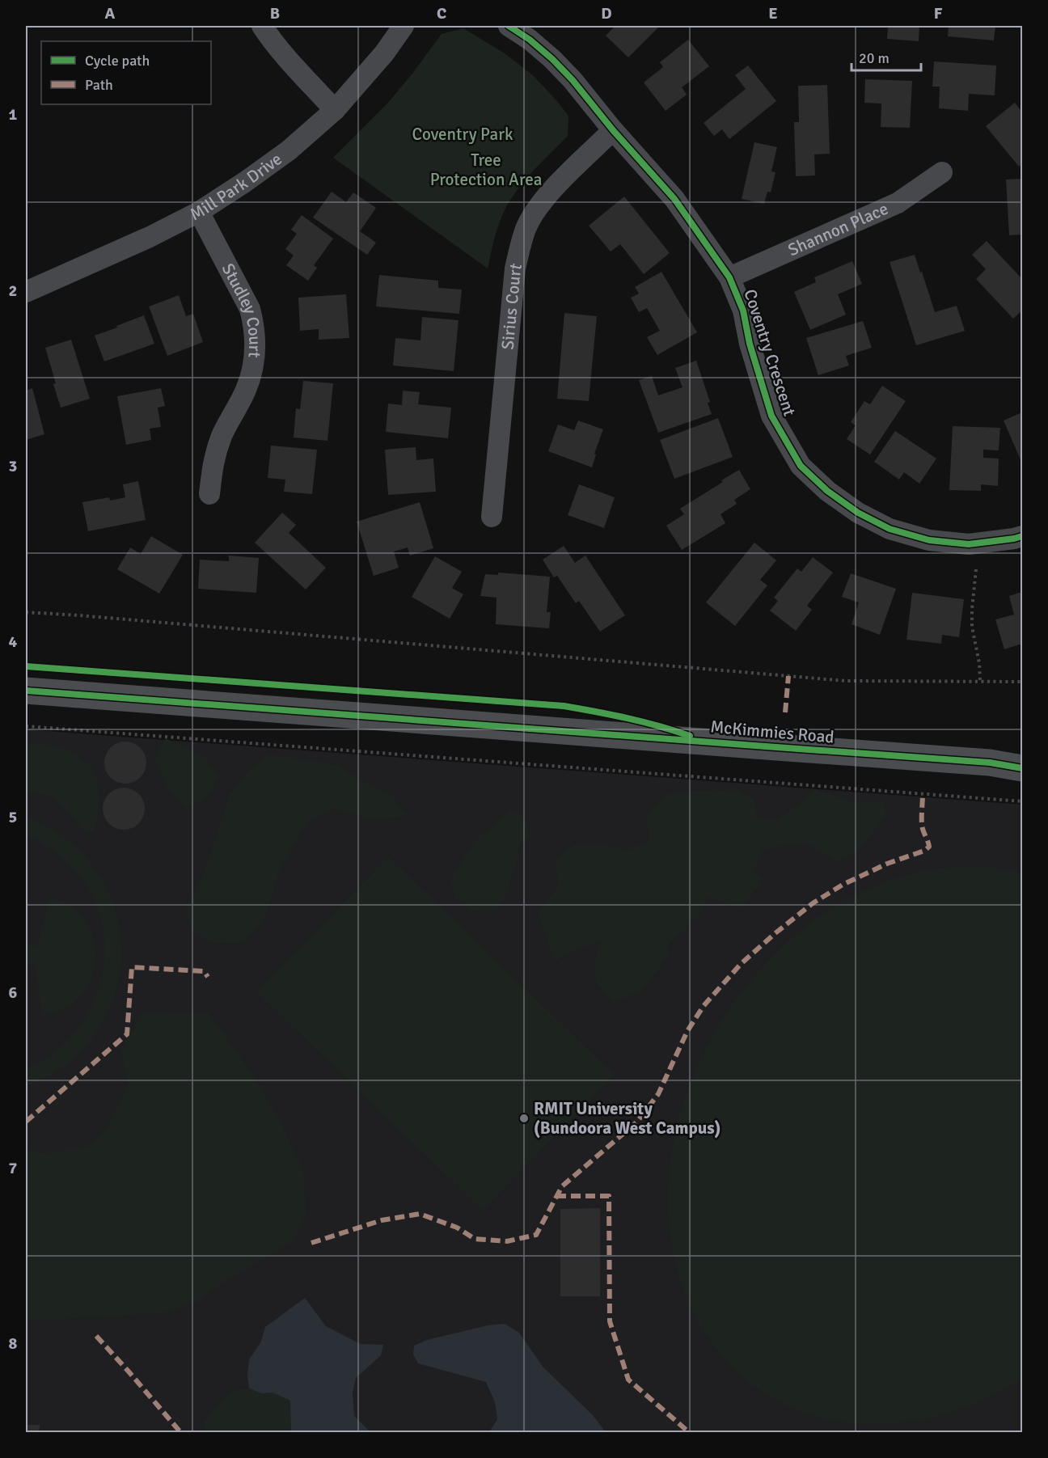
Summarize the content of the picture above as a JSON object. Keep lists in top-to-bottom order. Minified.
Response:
{"streets":{"main road":["McKimmies Road"],"street":["Mill Park Drive","Shannon Place","Sirius Court","Studley Court","Coventry Crescent"]},"crossings":[["Mill Park Drive","Studley Court"],["Shannon Place","Coventry Crescent"],["Sirius Court","Coventry Crescent"]],"parks":["Coventry Park","Tree Protection Area"],"places":["RMIT University (Bundoora West Campus)"],"legend":["Cycle path","Path"],"scale_bar":"20 m","grid":{"columns":["A","B","C","D","E","F"],"rows":["1","2","3","4","5","6","7","8"]}}
